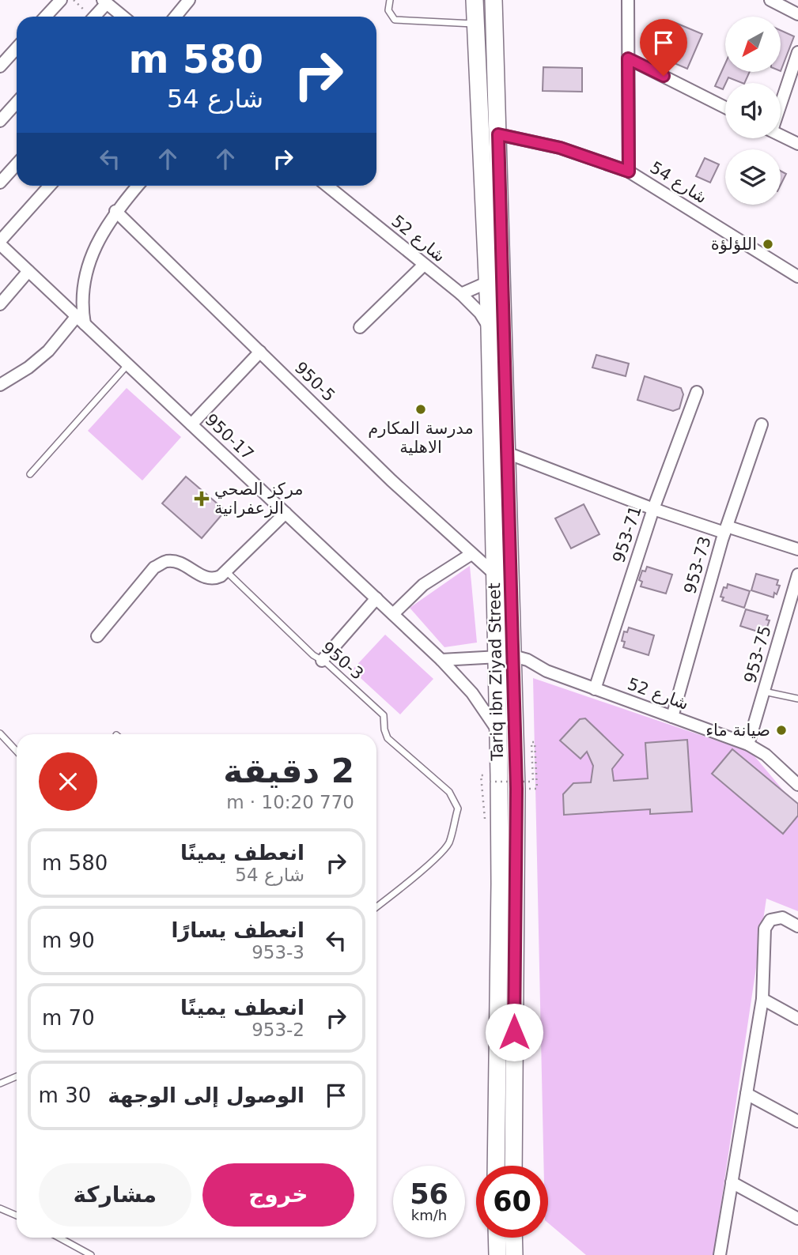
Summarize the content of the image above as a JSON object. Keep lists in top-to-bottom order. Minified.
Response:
{"streets":{"main road":["Tariq ibn Ziyad Street"],"street":["شارع 54","شارع 52","950-5","950-17","953-71","953-73","953-75"],"lane":["950-3"]},"crossings":[["شارع 54","Tariq ibn Ziyad Street"],["شارع 52","950-17"],["شارع 52","953-71"],["شارع 52","953-73"],["شارع 52","953-75"],["شارع 52","Tariq ibn Ziyad Street"],["950-5","Tariq ibn Ziyad Street"],["950-17","Tariq ibn Ziyad Street"]],"places":{"other":["اللؤلؤة","مدرسة المكارم الاهلية","صيانة ماء"],"health":["مركز الصحي الزعفرانية"]},"north":"bottom left","page":{"turn":["580 m","شارع 54"],"heading":["2 دقيقة","770 m · 10:20"],"list":[{"name":"انعطف يمينًا","note":"شارع 54","value":"580 m"},{"name":"انعطف يسارًا","note":"953-3","value":"90 m"},{"name":"انعطف يمينًا","note":"953-2","value":"70 m"},{"name":"الوصول إلى الوجهة","value":"30 m"}],"buttons":["خروج","مشاركة"],"speed":"56 km/h","limit":"60"}}
